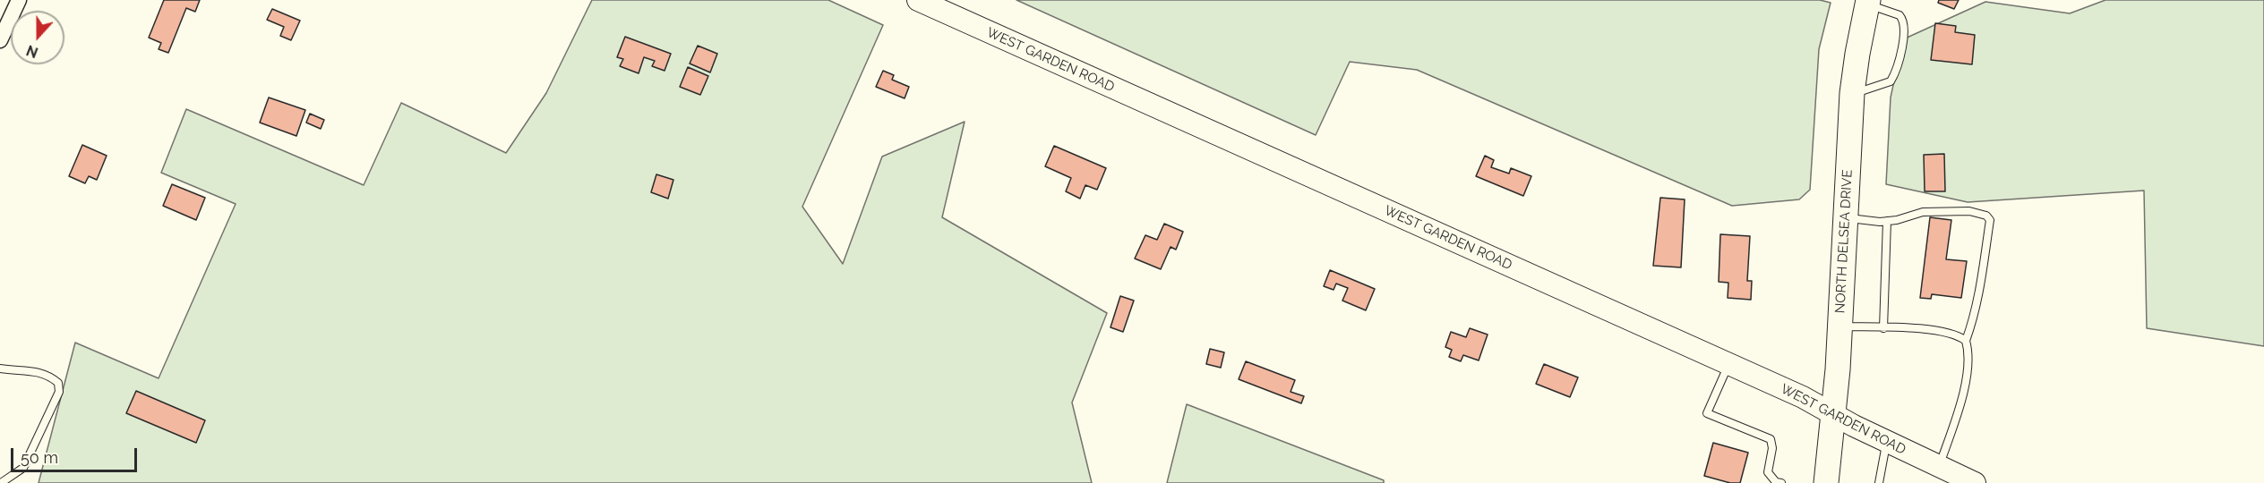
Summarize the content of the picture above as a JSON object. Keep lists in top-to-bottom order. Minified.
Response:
{"streets":{"main road":["WEST GARDEN ROAD","NORTH DELSEA DRIVE"]},"crossings":[["WEST GARDEN ROAD","NORTH DELSEA DRIVE"]],"scale_bar":"50 m","north":"bottom"}
